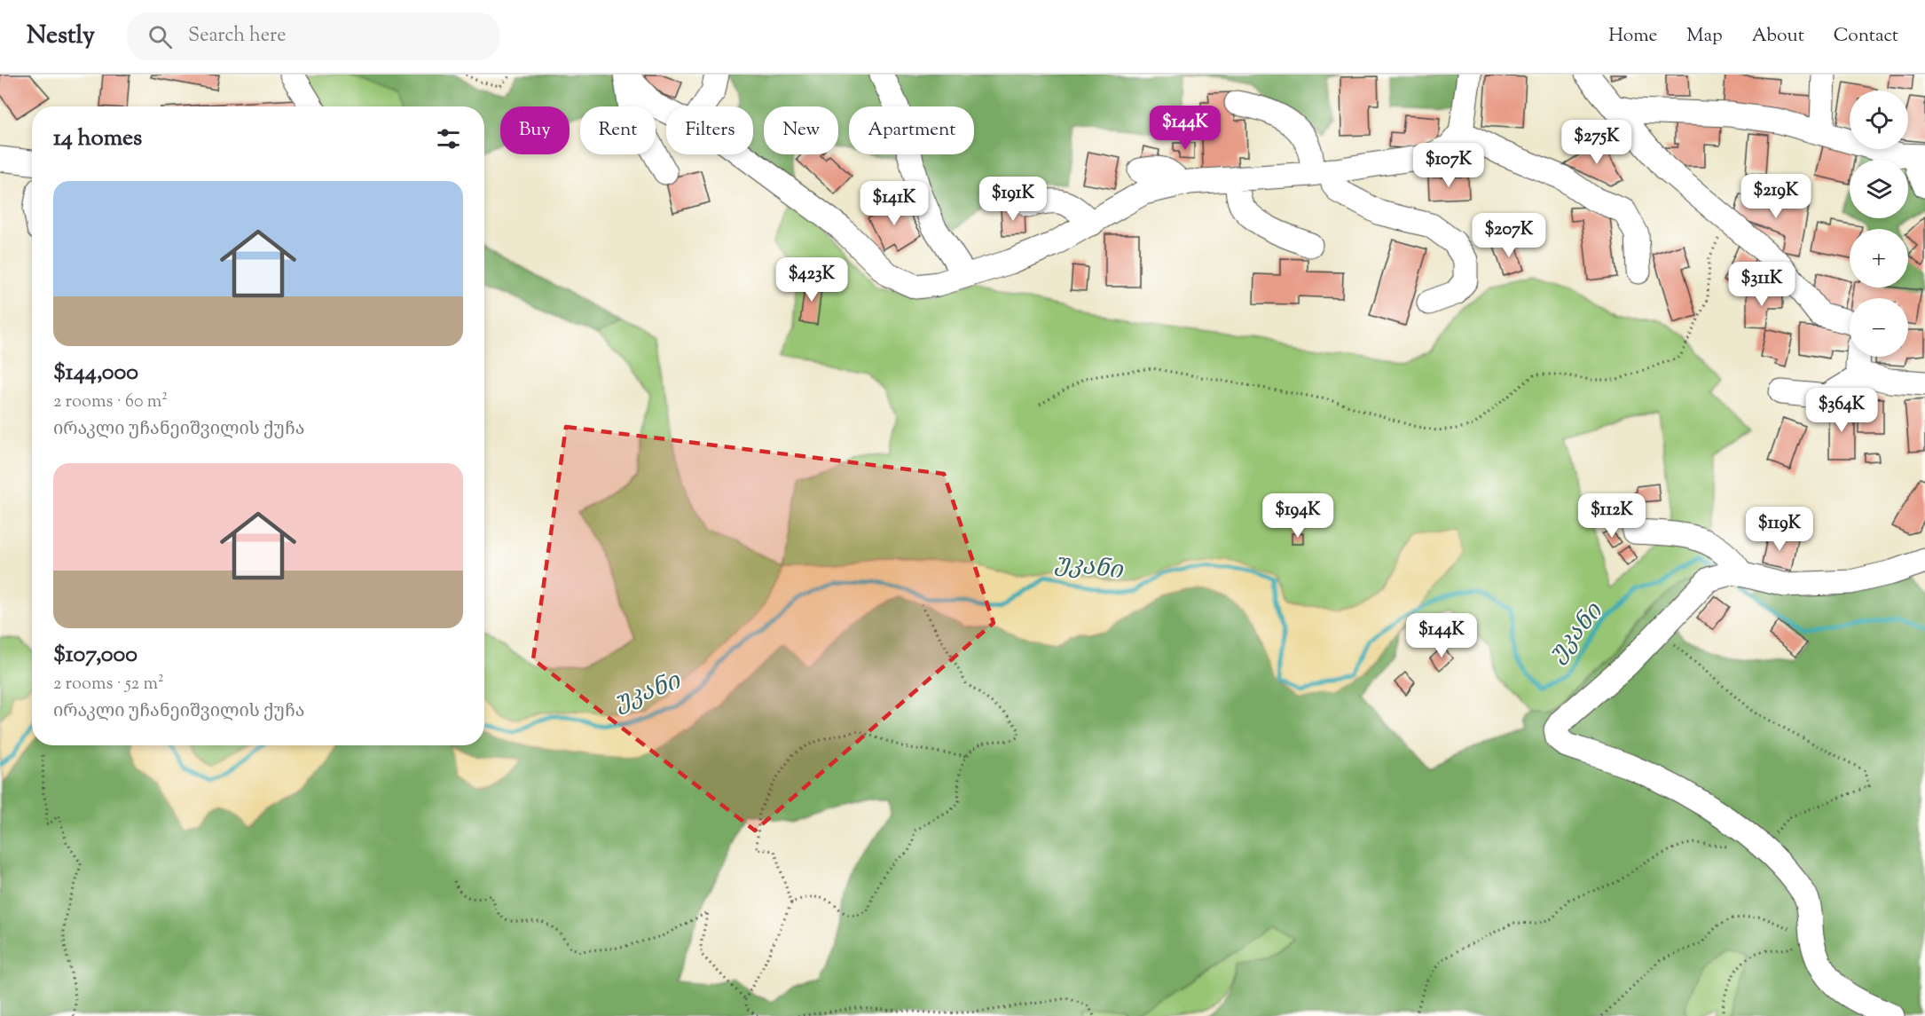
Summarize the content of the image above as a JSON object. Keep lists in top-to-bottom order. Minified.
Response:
{"water":["უკანი"],"page":{"header":"Nestly","search":"Search here","nav":["Home","Map","About","Contact"],"map_buttons":["+","−"],"price":["$144K","$275K","$107K","$219K","$191K","$141K","$207K","$423K","$311K","$364K","$194K","$112K","$119K","$144K"],"chip":["Buy","Rent","Filters","New","Apartment"],"heading":"14 homes","list":[{"name":"$144,000","note":"2 rooms · 60 m² · ირაკლი უჩანეიშვილის ქუჩა"},{"name":"$107,000","note":"2 rooms · 52 m² · ირაკლი უჩანეიშვილის ქუჩა"}]}}
